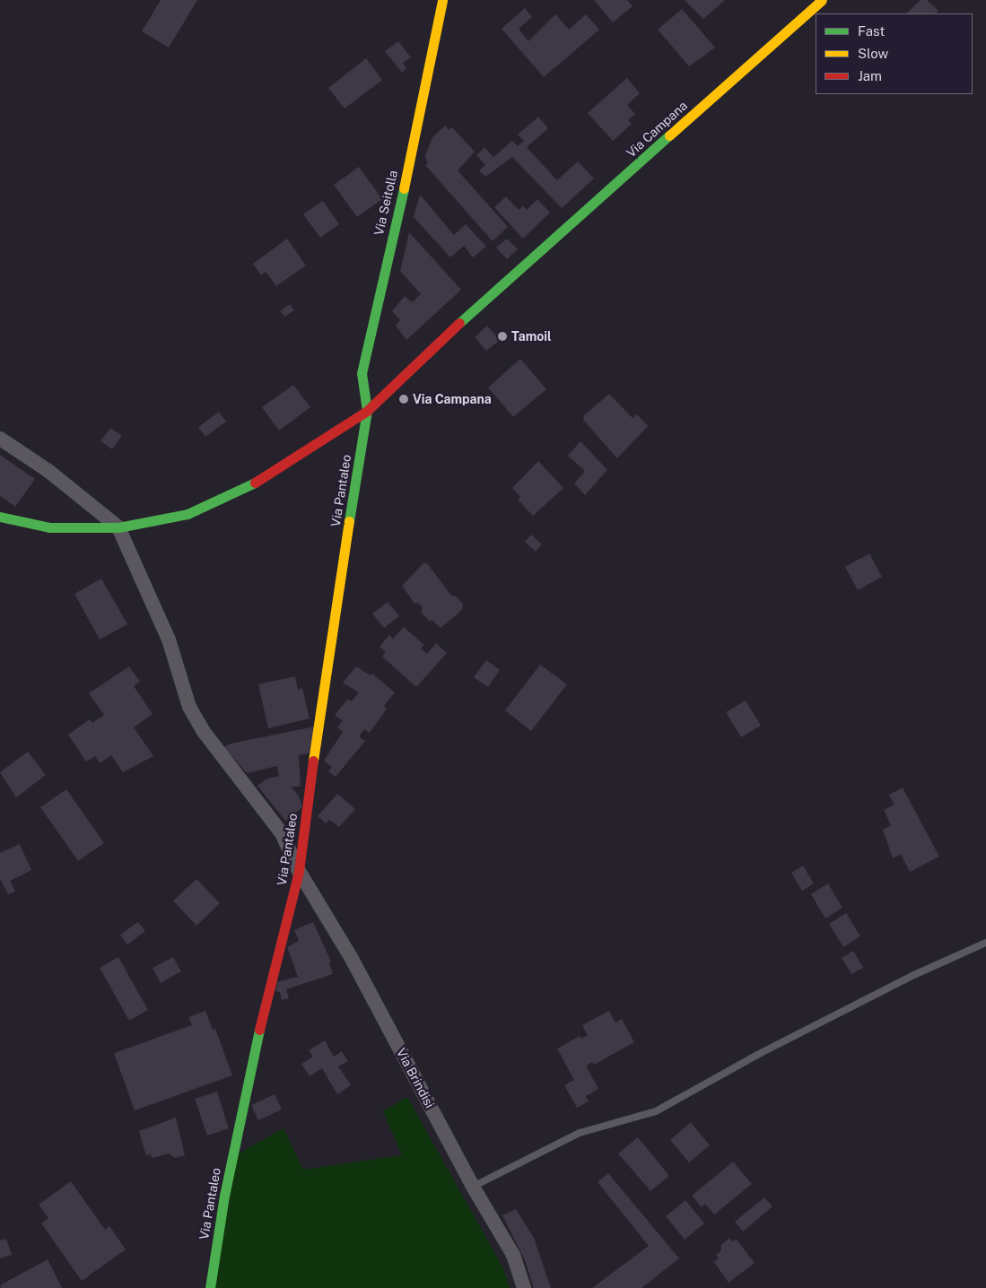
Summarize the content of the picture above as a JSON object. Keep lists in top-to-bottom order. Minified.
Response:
{"streets":{"street":["Via Campana","Via Seitolla","Via Pantaleo","Via Brindisi"]},"crossings":[["Via Campana","Via Seitolla"],["Via Campana","Via Pantaleo"],["Via Campana","Via Brindisi"],["Via Seitolla","Via Pantaleo"],["Via Pantaleo","Via Brindisi"]],"places":["Tamoil","Via Campana"],"legend":["Fast","Slow","Jam"]}
